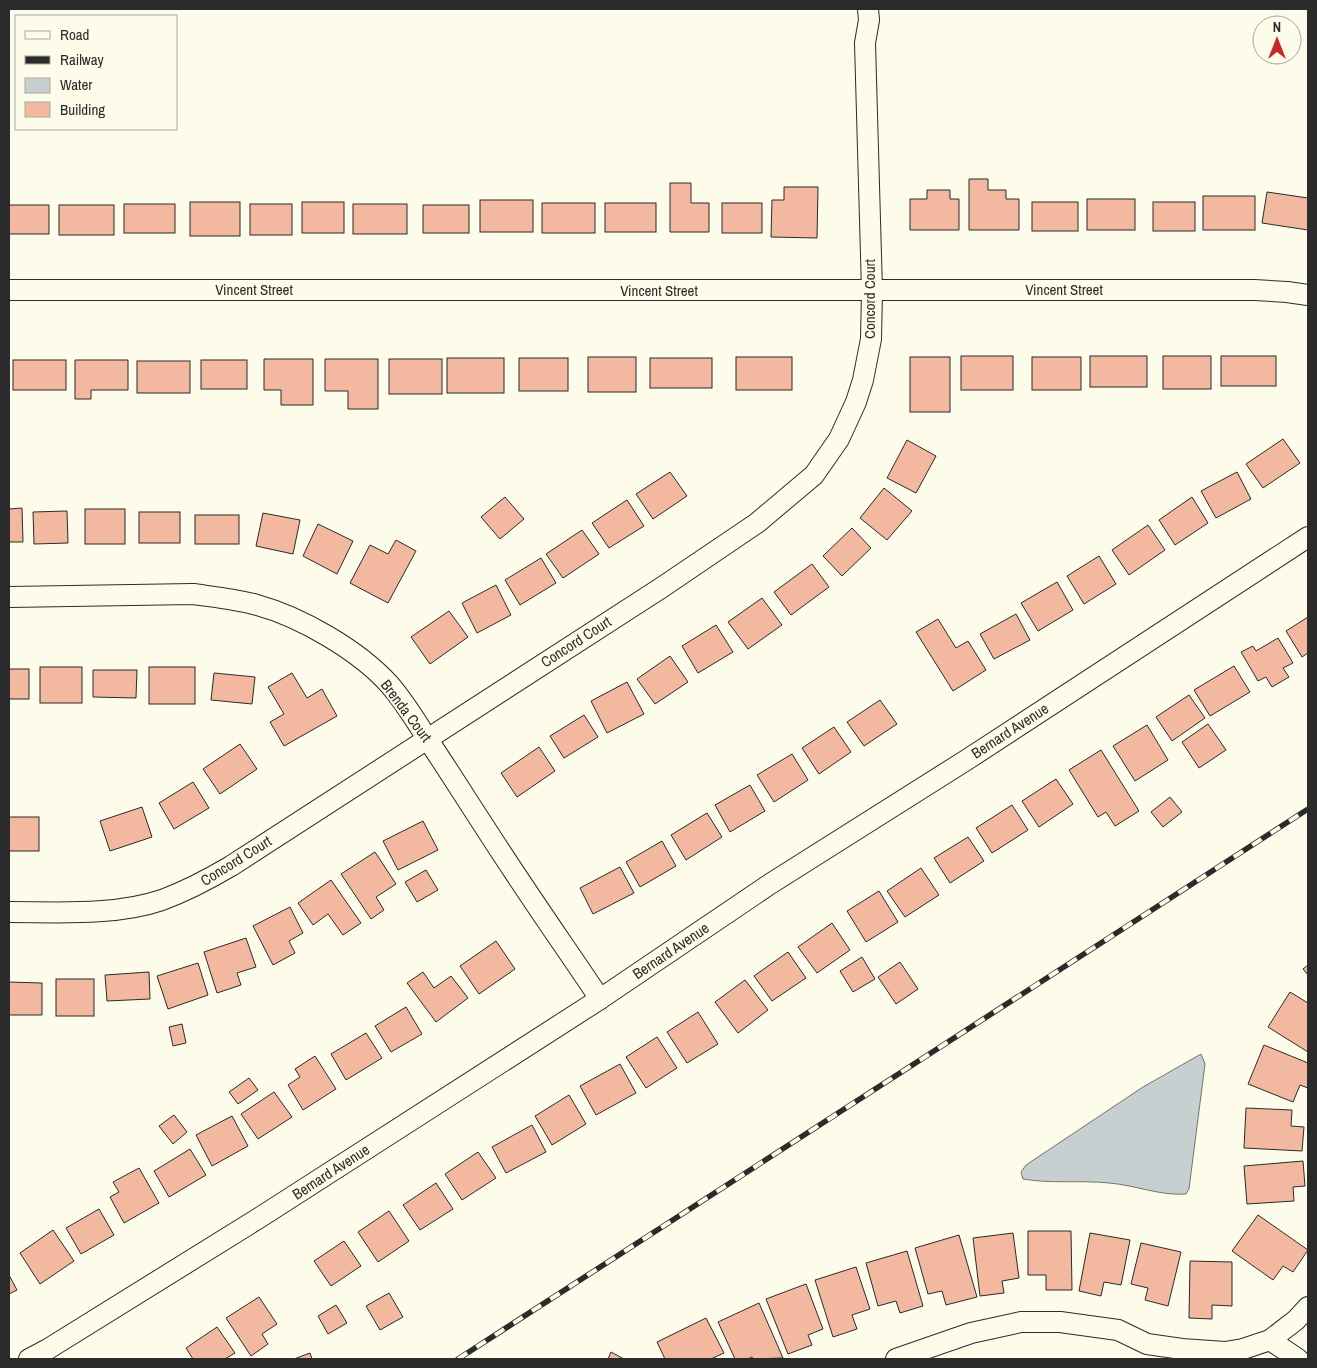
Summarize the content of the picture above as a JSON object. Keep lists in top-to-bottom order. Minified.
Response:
{"streets":{"street":["Vincent Street","Concord Court","Brenda Court","Bernard Avenue"]},"crossings":[["Vincent Street","Concord Court"],["Concord Court","Brenda Court"],["Brenda Court","Bernard Avenue"]],"legend":["Road","Railway","Water","Building"],"north":"top"}
